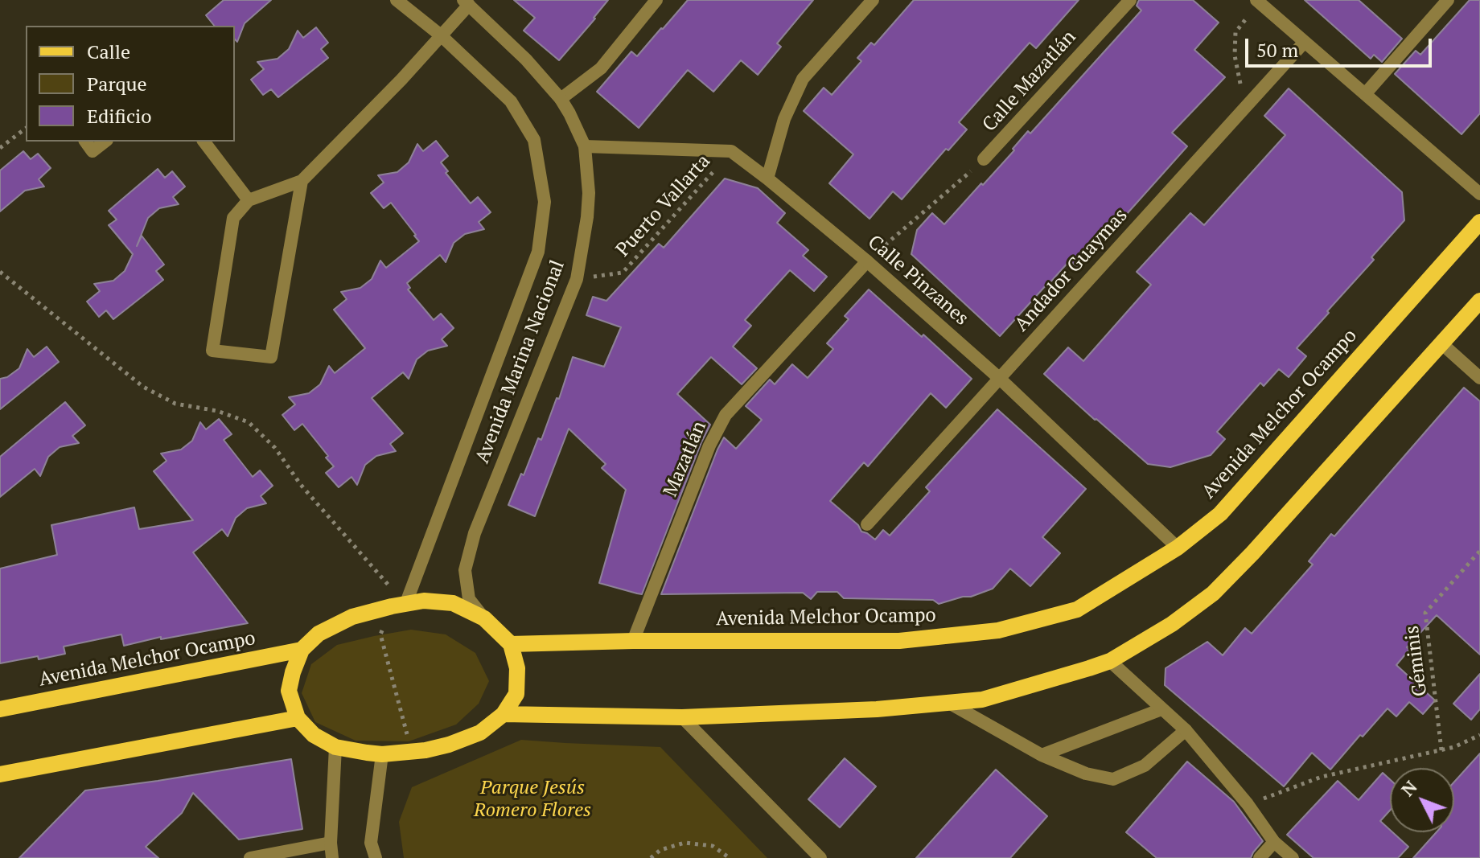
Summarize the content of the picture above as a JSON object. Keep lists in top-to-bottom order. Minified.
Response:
{"streets":{"main road":["Avenida Melchor Ocampo"],"street":["Calle Mazatlán","Andador Guaymas","Calle Pinzanes","Avenida Marina Nacional","Mazatlán"],"path":["Puerto Vallarta","Géminis"]},"crossings":[["Puerto Vallarta","Calle Pinzanes"],["Puerto Vallarta","Avenida Marina Nacional"],["Andador Guaymas","Calle Pinzanes"],["Calle Pinzanes","Avenida Melchor Ocampo"],["Calle Pinzanes","Mazatlán"],["Avenida Marina Nacional","Avenida Melchor Ocampo"],["Avenida Melchor Ocampo","Mazatlán"]],"parks":["Parque Jesús Romero Flores"],"legend":["Calle","Parque","Edificio"],"scale_bar":"50 m","north":"top left"}
